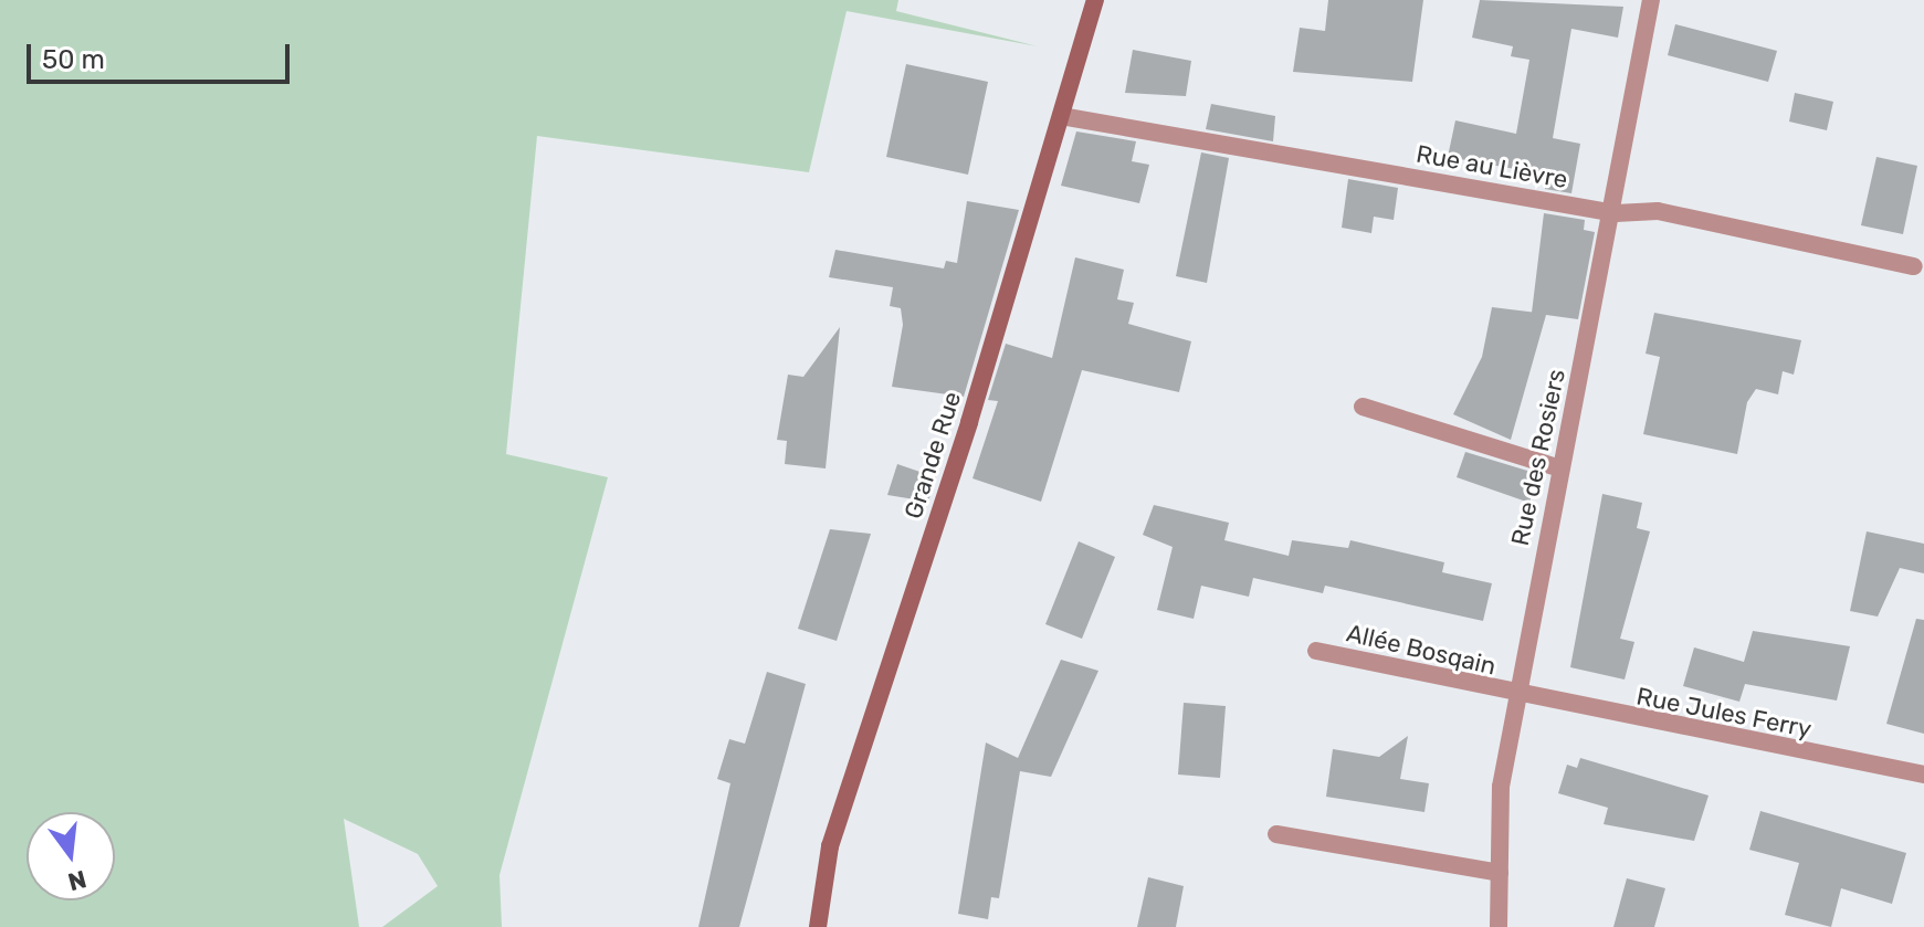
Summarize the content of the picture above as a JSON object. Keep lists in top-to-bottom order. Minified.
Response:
{"streets":{"street":["Rue au Lièvre","Grande Rue","Rue des Rosiers","Allée Bosqain","Rue Jules Ferry"]},"crossings":[["Rue au Lièvre","Grande Rue"],["Rue au Lièvre","Rue des Rosiers"],["Rue des Rosiers","Allée Bosqain"],["Rue des Rosiers","Rue Jules Ferry"],["Allée Bosqain","Rue Jules Ferry"]],"scale_bar":"50 m","north":"bottom"}
